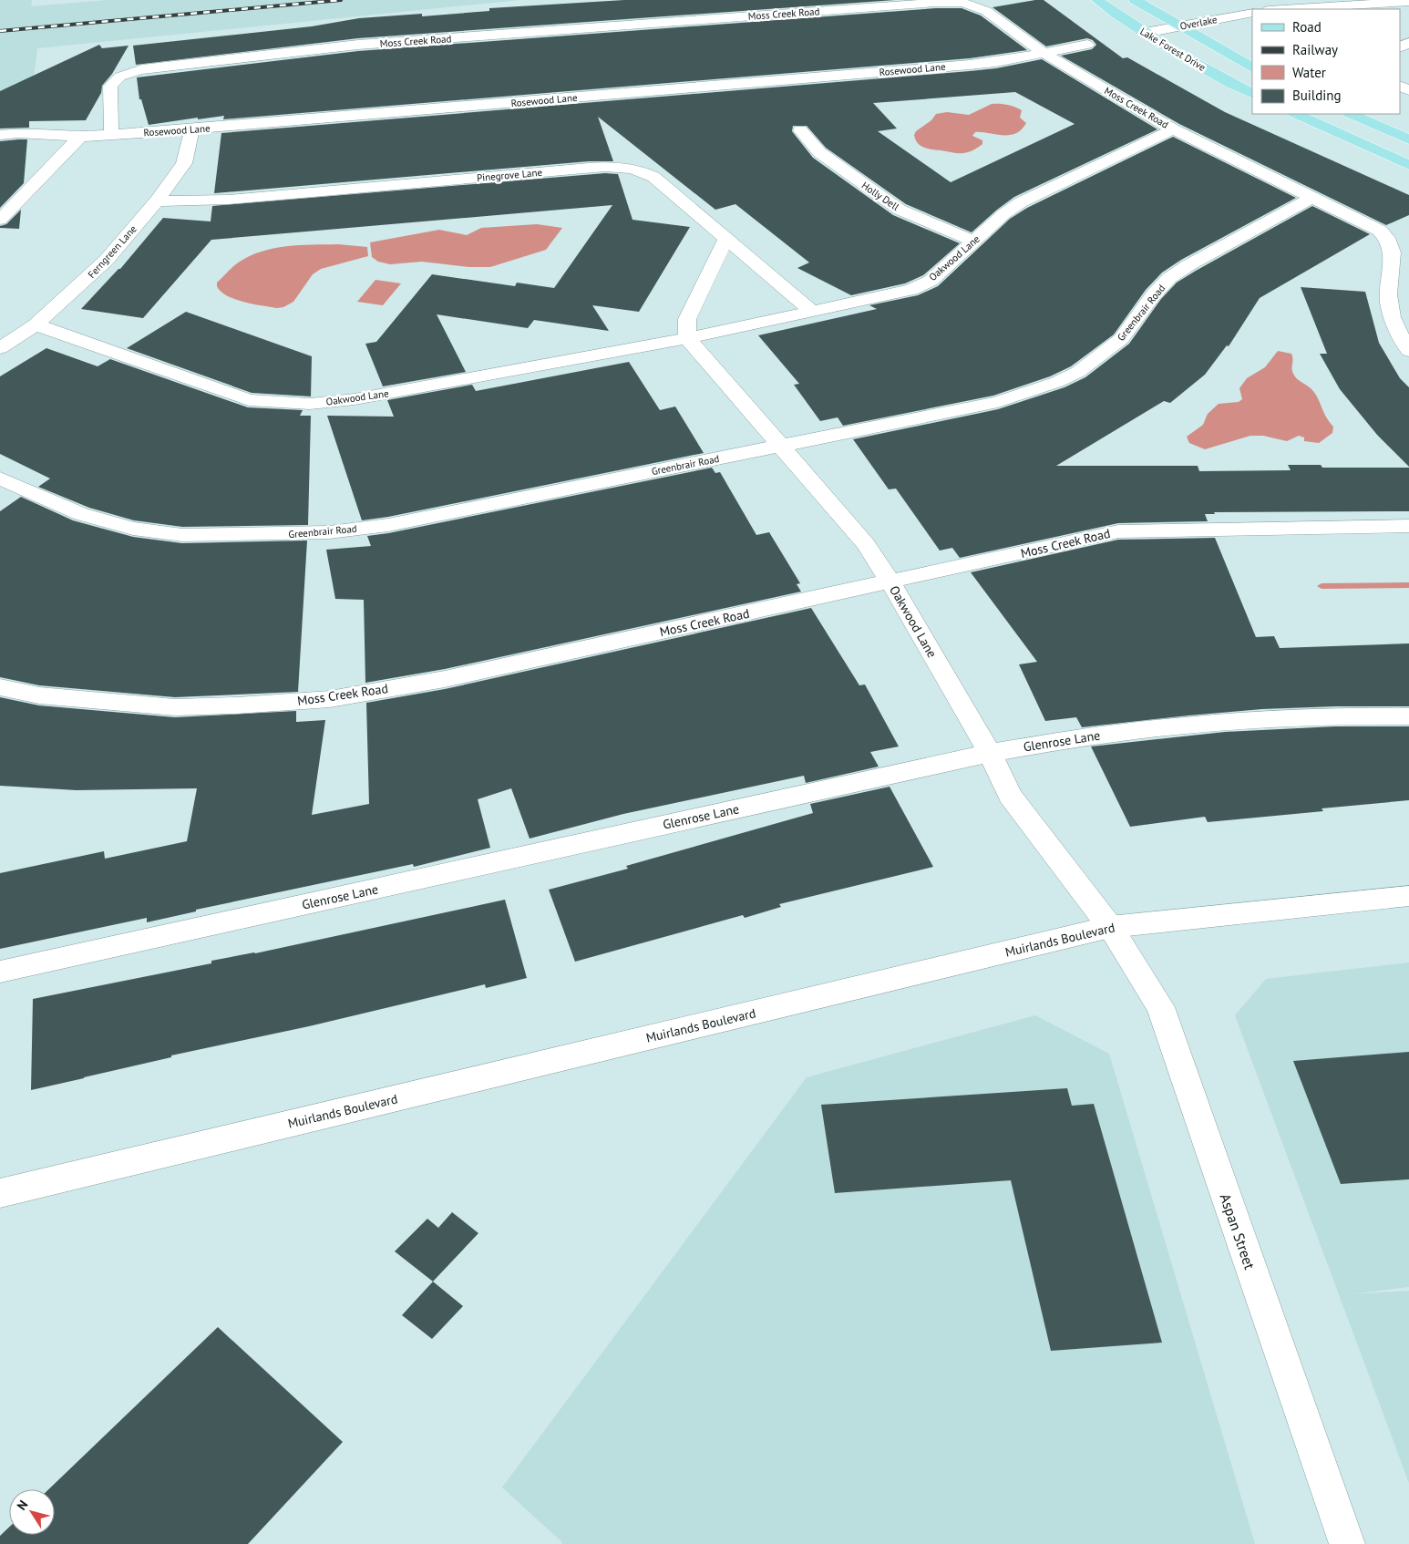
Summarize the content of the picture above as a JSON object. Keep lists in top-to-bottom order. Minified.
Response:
{"streets":{"main road":["Lake Forest Drive"],"street":["Moss Creek Road","Overlake","Rosewood Lane","Pinegrove Lane","Holly Dell","Ferngreen Lane","Oakwood Lane","Greenbrair Road","Glenrose Lane","Muirlands Boulevard","Aspan Street"]},"crossings":[["Moss Creek Road","Rosewood Lane"],["Moss Creek Road","Oakwood Lane"],["Moss Creek Road","Greenbrair Road"],["Overlake","Lake Forest Drive"],["Rosewood Lane","Ferngreen Lane"],["Pinegrove Lane","Ferngreen Lane"],["Pinegrove Lane","Oakwood Lane"],["Holly Dell","Oakwood Lane"],["Ferngreen Lane","Oakwood Lane"],["Oakwood Lane","Greenbrair Road"],["Oakwood Lane","Glenrose Lane"],["Oakwood Lane","Muirlands Boulevard"],["Oakwood Lane","Aspan Street"],["Muirlands Boulevard","Aspan Street"]],"legend":["Road","Railway","Water","Building"],"north":"top left"}
